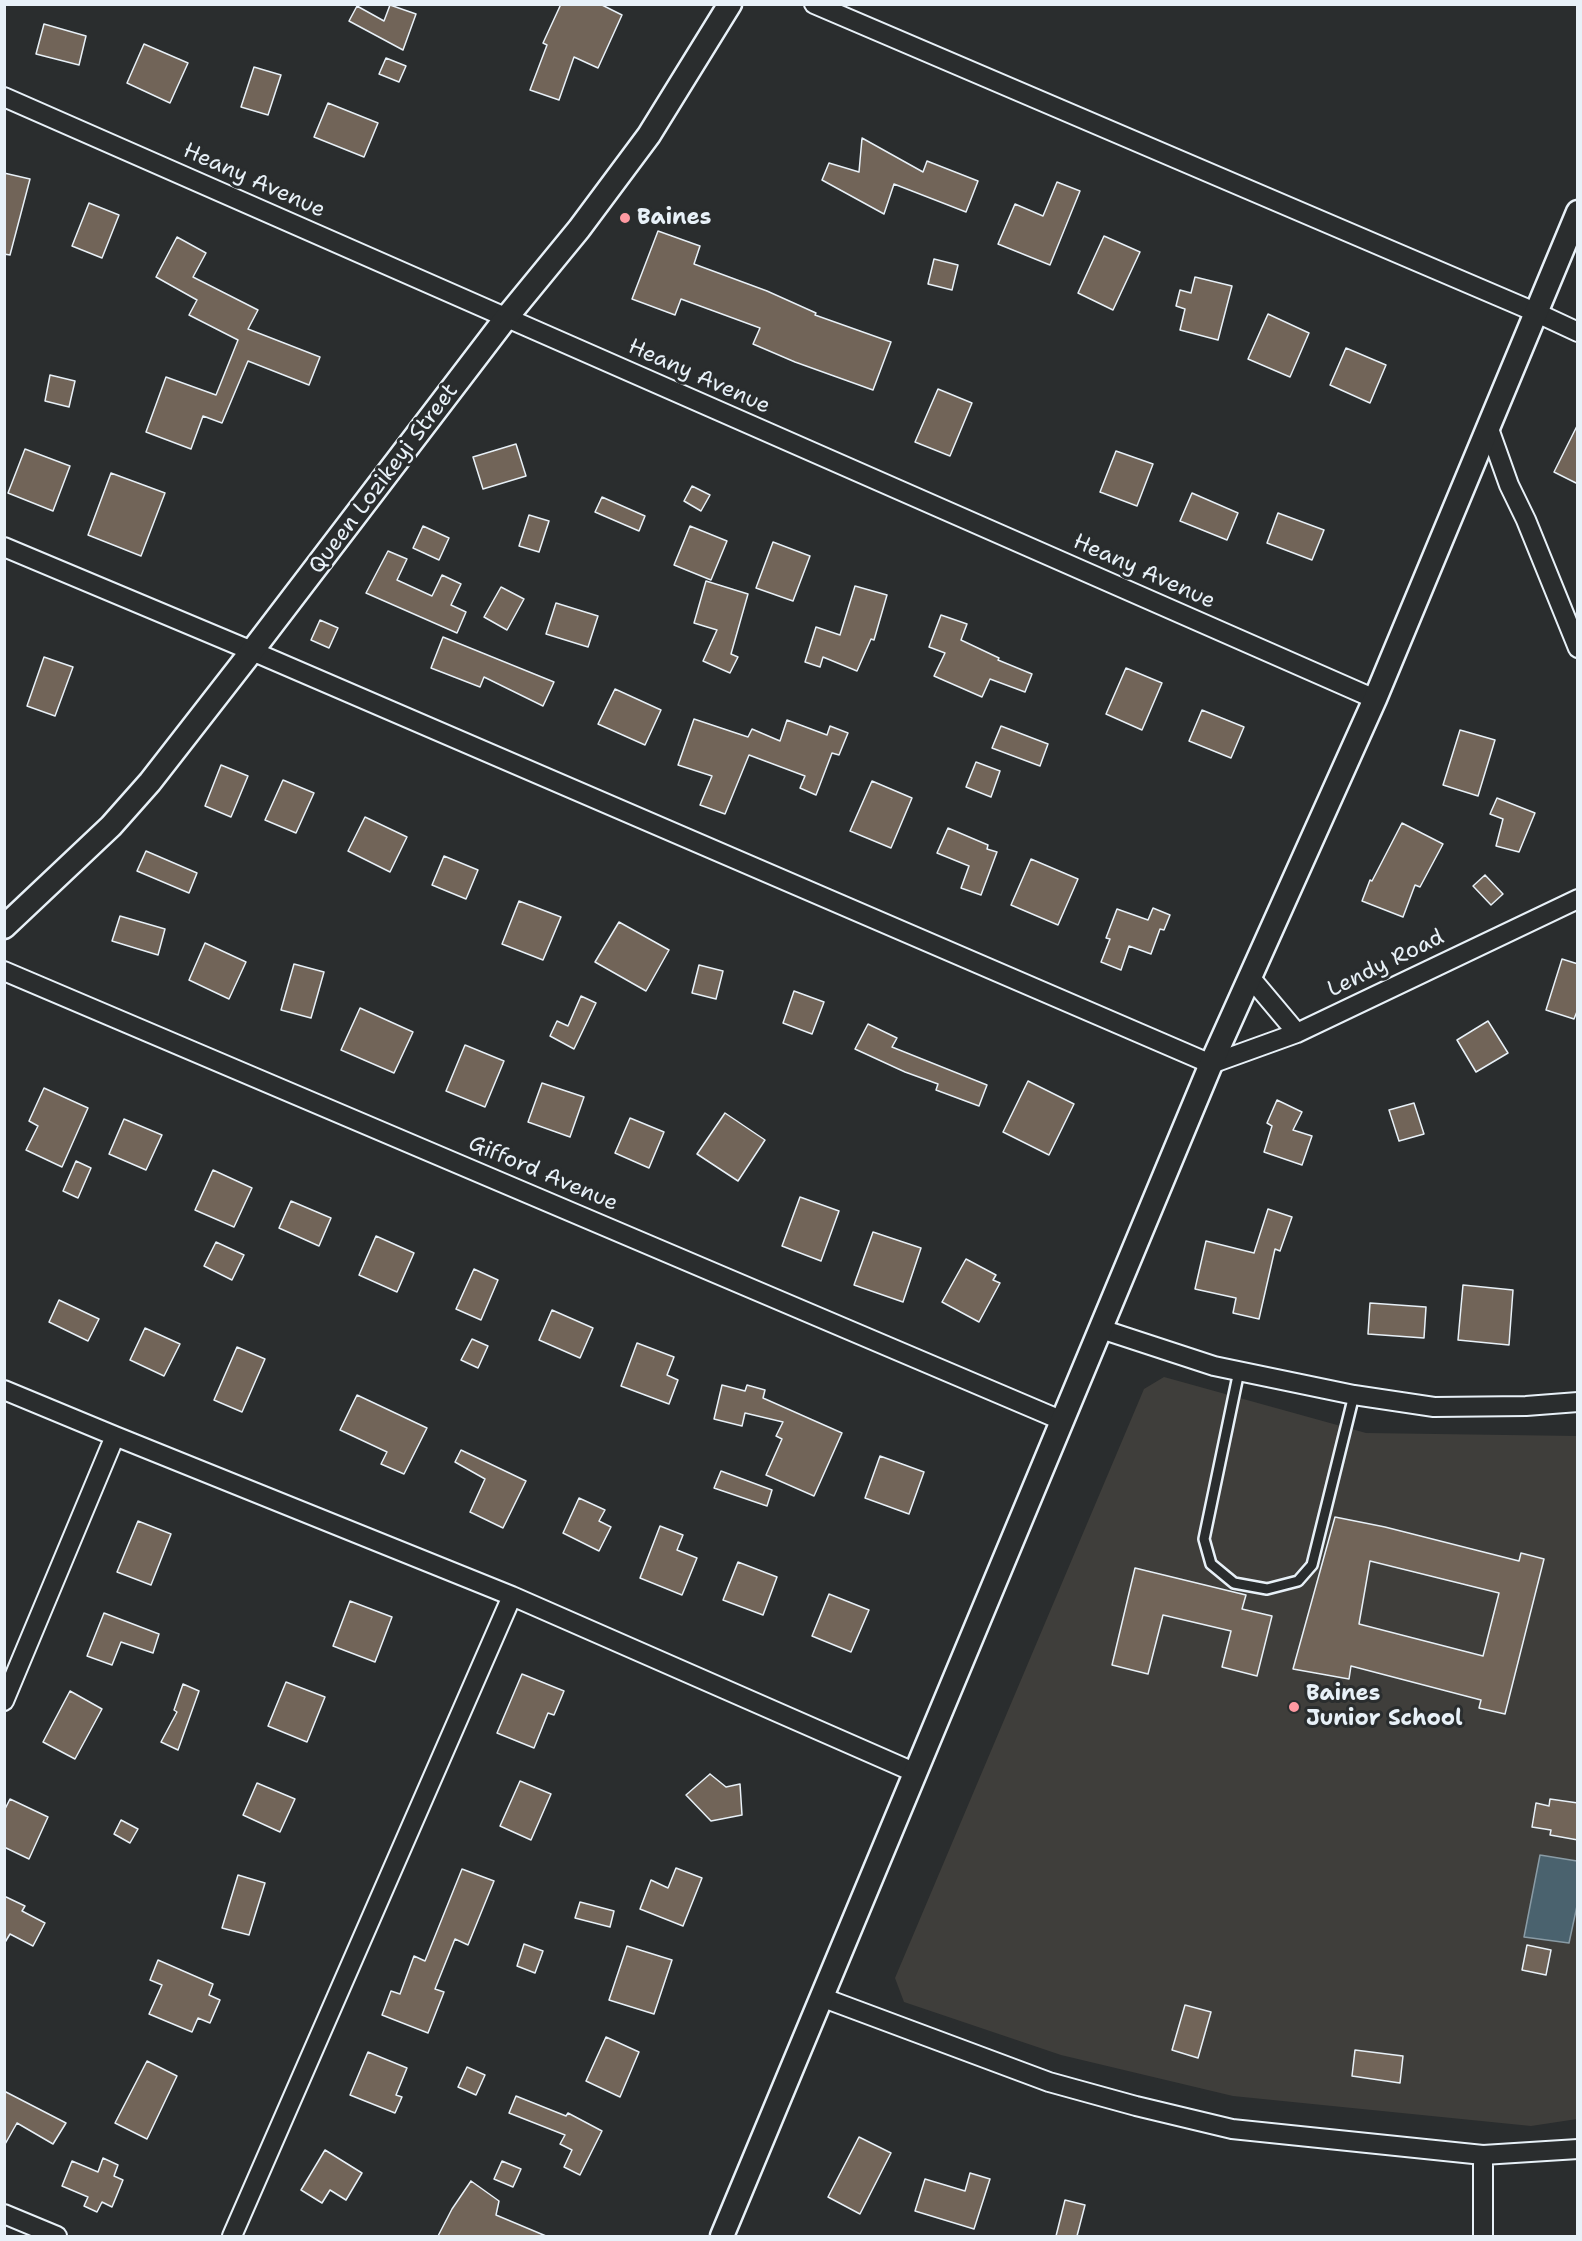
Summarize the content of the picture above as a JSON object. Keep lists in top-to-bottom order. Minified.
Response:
{"streets":{"street":["Heany Avenue","Queen Lozikeyi Street","Lendy Road","Gifford Avenue"]},"crossings":[["Heany Avenue","Queen Lozikeyi Street"]],"places":["Baines","Baines Junior School"]}
